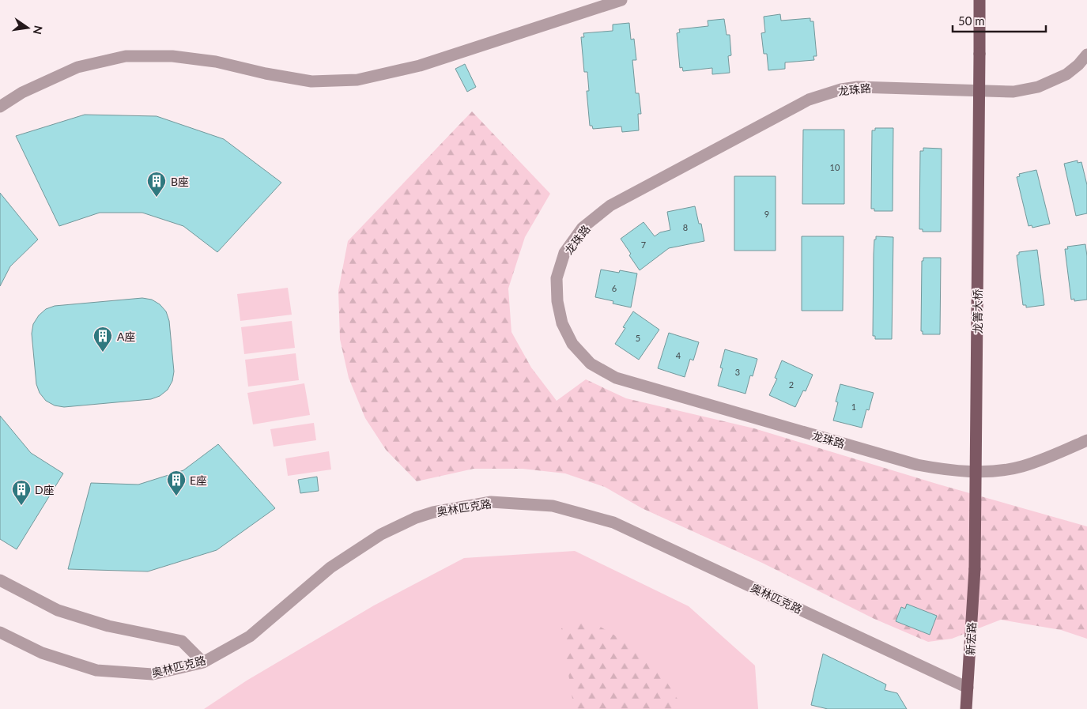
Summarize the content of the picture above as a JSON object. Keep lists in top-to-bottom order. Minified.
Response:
{"streets":{"main road":["龙箐大桥","新宏路"],"street":["龙珠路","奥林匹克路"]},"crossings":[["龙箐大桥","新宏路"],["奥林匹克路","新宏路"]],"places":{"building":["B座","A座","E座","D座"]},"house_numbers":["10","9","8","7","6","5","4","3","2","1"],"scale_bar":"50 m","north":"right"}
